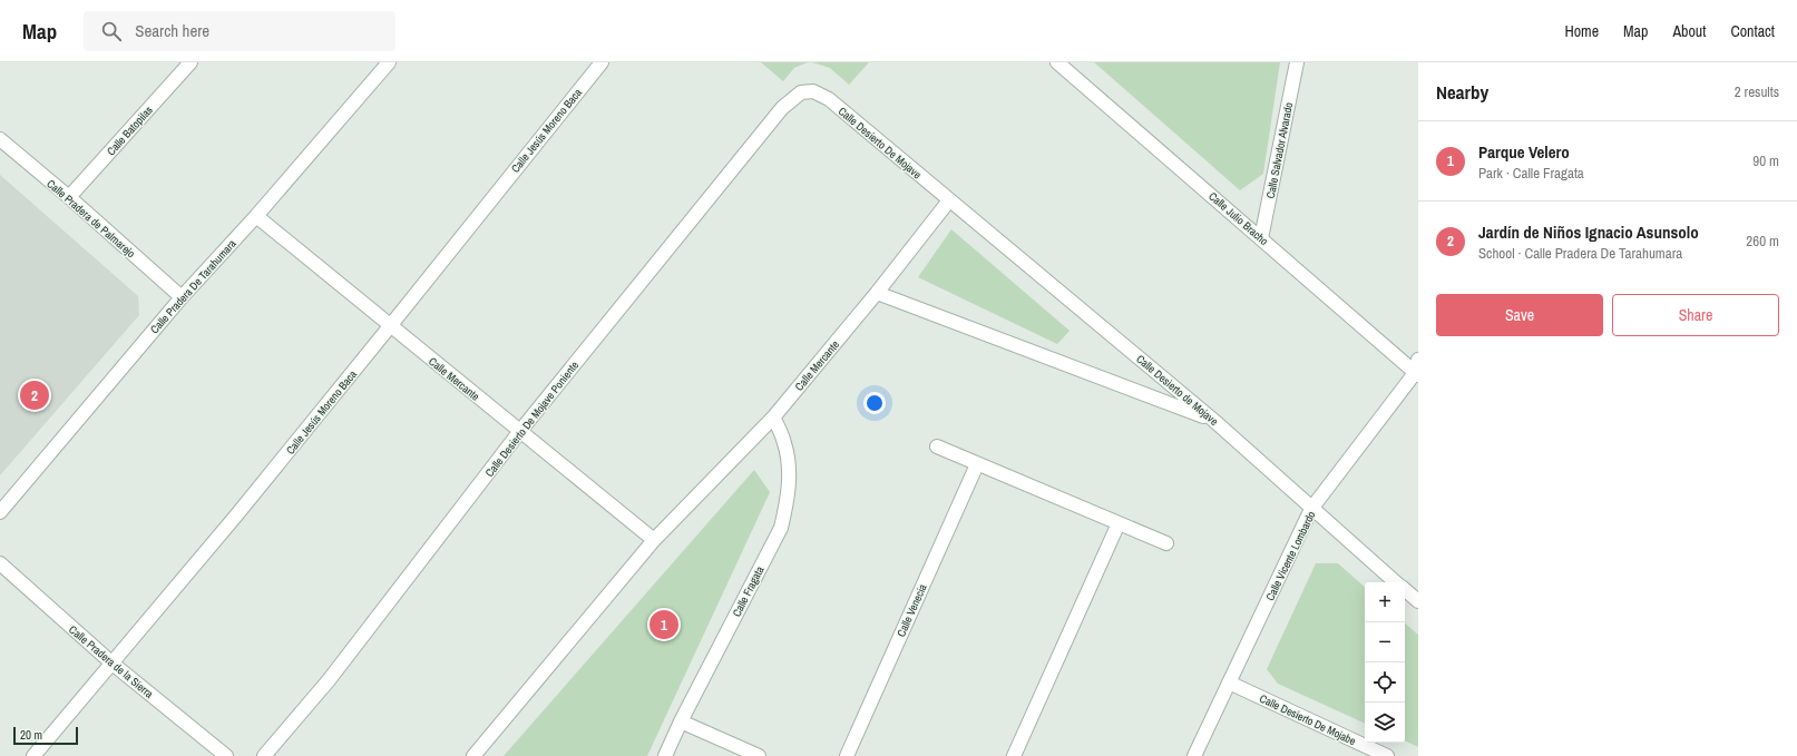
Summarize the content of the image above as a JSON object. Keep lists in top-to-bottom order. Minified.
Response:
{"streets":{"street":["Calle Batopilas","Calle Jesús Moreno Baca","Calle Desierto De Mojave","Calle Salvador Alvarado","Calle Pradera de Palmarejo","Calle Julio Bracho","Calle Pradera De Tarahumara","Calle Mercante","Calle Desierto de Mojave","Calle Desierto De Mojave Poniente","Calle Vicente Lombardo","Calle Fragata","Calle Venecia","Calle Pradera de la Sierra","Calle Desierto De Mojabe"]},"crossings":[["Calle Batopilas","Calle Pradera de Palmarejo"],["Calle Jesús Moreno Baca","Calle Mercante"],["Calle Jesús Moreno Baca","Calle Pradera de la Sierra"],["Calle Desierto De Mojave","Calle Mercante"],["Calle Desierto De Mojave","Calle Desierto de Mojave"],["Calle Desierto De Mojave","Calle Desierto De Mojave Poniente"],["Calle Salvador Alvarado","Calle Julio Bracho"],["Calle Pradera de Palmarejo","Calle Pradera De Tarahumara"],["Calle Julio Bracho","Calle Vicente Lombardo"],["Calle Pradera De Tarahumara","Calle Mercante"],["Calle Mercante","Calle Desierto de Mojave"],["Calle Mercante","Calle Desierto De Mojave Poniente"],["Calle Mercante","Calle Fragata"],["Calle Desierto de Mojave","Calle Vicente Lombardo"],["Calle Vicente Lombardo","Calle Desierto De Mojabe"]],"scale_bar":"20 m","page":{"header":"Map","search":"Search here","nav":["Home","Map","About","Contact"],"heading":["Nearby","2 results"],"list":[{"mark":"1","name":"Parque Velero","note":"Park · Calle Fragata","value":"90 m"},{"mark":"2","name":"Jardín de Niños Ignacio Asunsolo","note":"School · Calle Pradera De Tarahumara","value":"260 m"}],"buttons":["Save","Share"],"pins":["2","1"],"map_buttons":["+","−"],"scale":"20 m"}}
